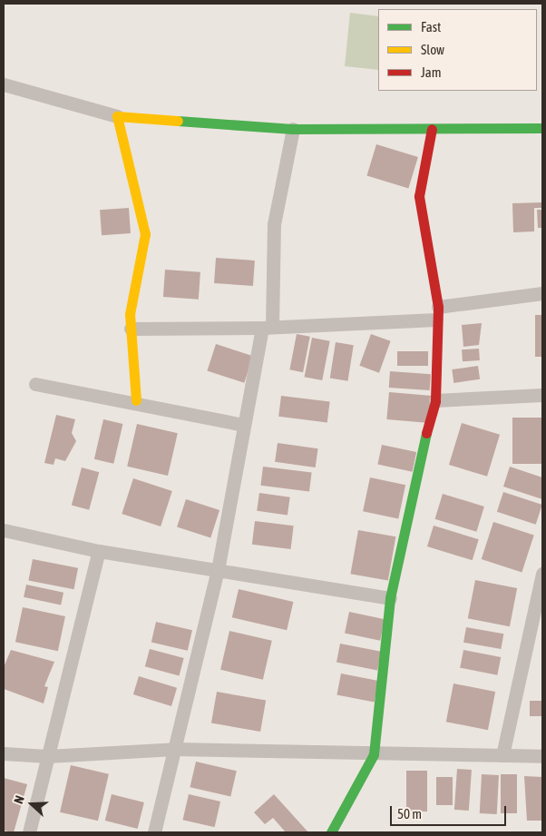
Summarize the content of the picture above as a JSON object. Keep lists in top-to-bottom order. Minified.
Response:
{"legend":["Fast","Slow","Jam"],"scale_bar":"50 m","north":"left"}
